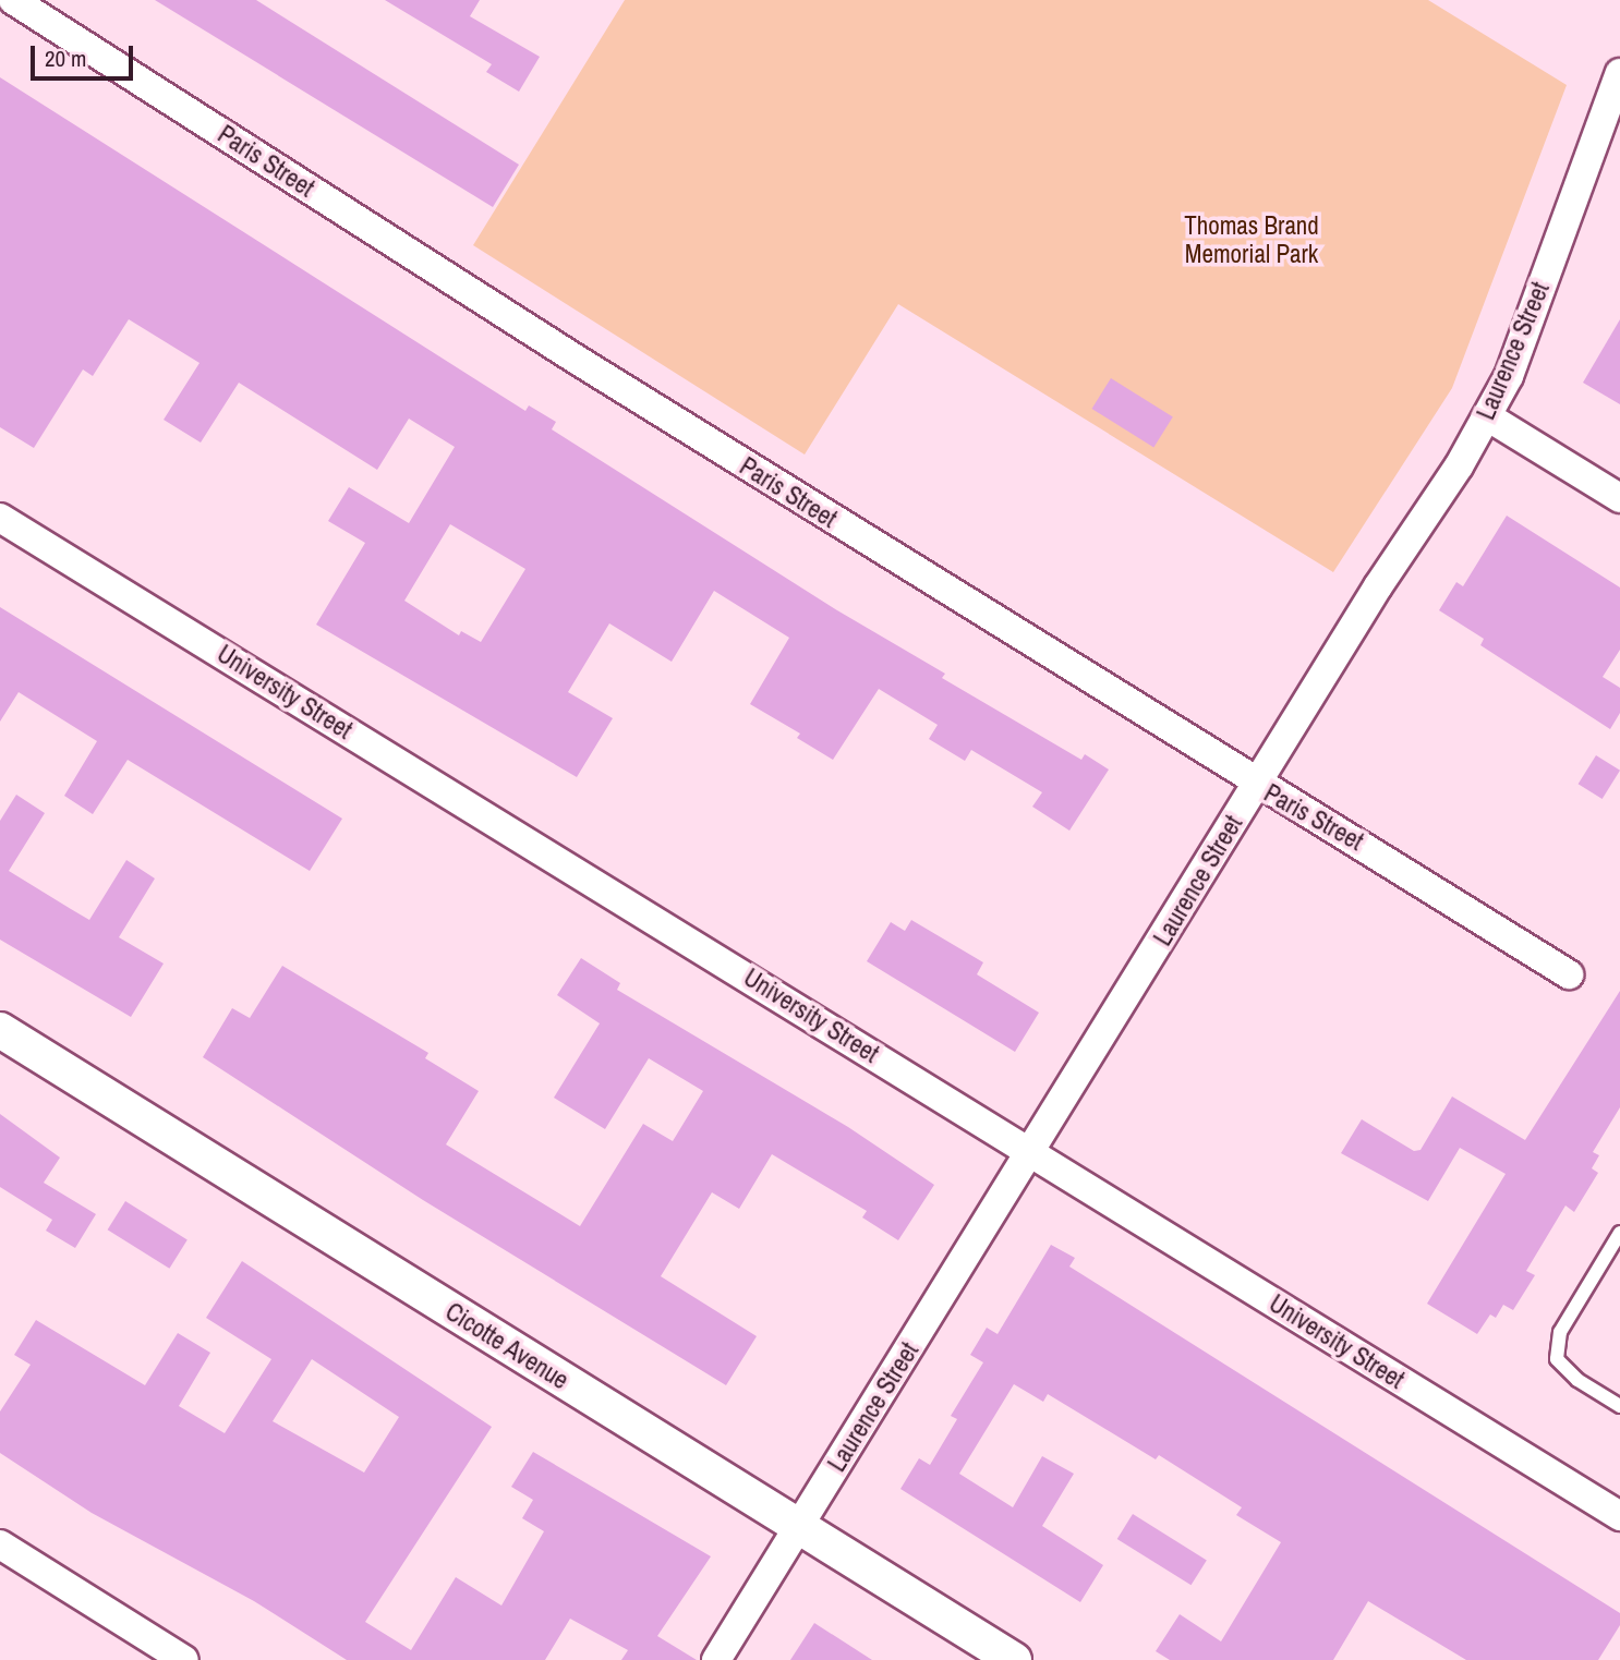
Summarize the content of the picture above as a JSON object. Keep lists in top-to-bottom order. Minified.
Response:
{"streets":{"street":["Paris Street","Laurence Street","University Street","Cicotte Avenue"]},"crossings":[["Paris Street","Laurence Street"],["Laurence Street","University Street"],["Laurence Street","Cicotte Avenue"]],"parks":["Thomas Brand Memorial Park"],"scale_bar":"20 m"}
